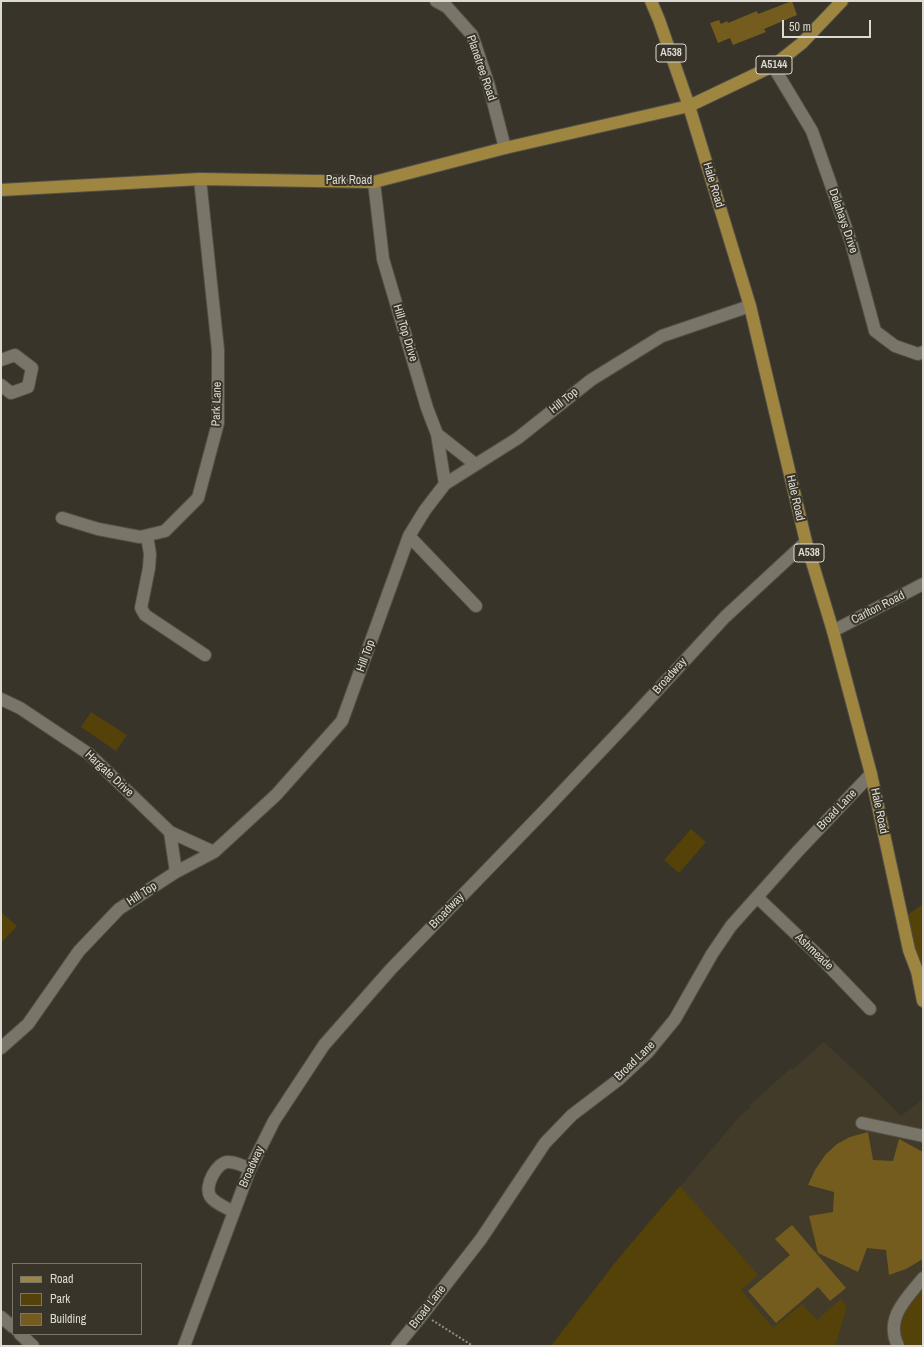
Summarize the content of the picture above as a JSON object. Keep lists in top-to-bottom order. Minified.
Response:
{"streets":{"main road":["A538","A5144","Park Road","Hale Road"],"street":["Planetree Road","Delahays Drive","Hill Top Drive","Hill Top","Park Lane","Carlton Road","Broadway","Hargate Drive","Broad Lane","Ashmeade"]},"crossings":[["A5144","Park Road"],["A5144","Hale Road"],["A5144","Delahays Drive"],["Planetree Road","Park Road"],["Park Road","Hale Road"],["Park Road","Hill Top Drive"],["Park Road","Park Lane"],["Hale Road","Hill Top"],["Hale Road","Carlton Road"],["Hale Road","Broadway"],["Hale Road","Broad Lane"],["Hill Top Drive","Hill Top"],["Hill Top","Hargate Drive"],["Broad Lane","Ashmeade"]],"legend":["Road","Park","Building"],"scale_bar":"50 m"}
